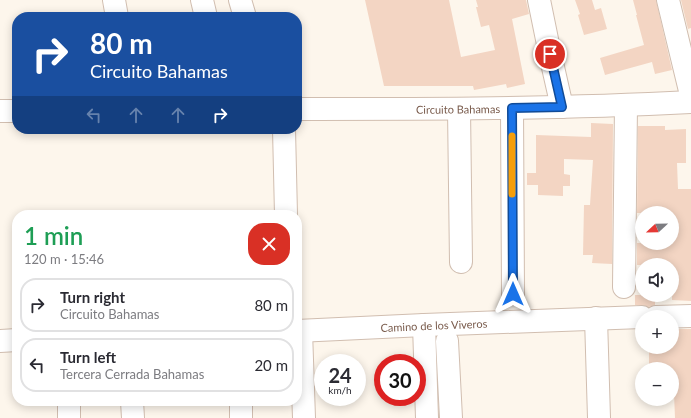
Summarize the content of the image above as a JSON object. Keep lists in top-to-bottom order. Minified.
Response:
{"streets":{"street":["Circuito Bahamas","Camino de los Viveros"]},"north":"left","page":{"turn":["80 m","Circuito Bahamas"],"map_buttons":["+","−"],"heading":["1 min","120 m · 15:46"],"list":[{"name":"Turn right","note":"Circuito Bahamas","value":"80 m"},{"name":"Turn left","note":"Tercera Cerrada Bahamas","value":"20 m"}],"speed":"24 km/h","limit":"30"}}
